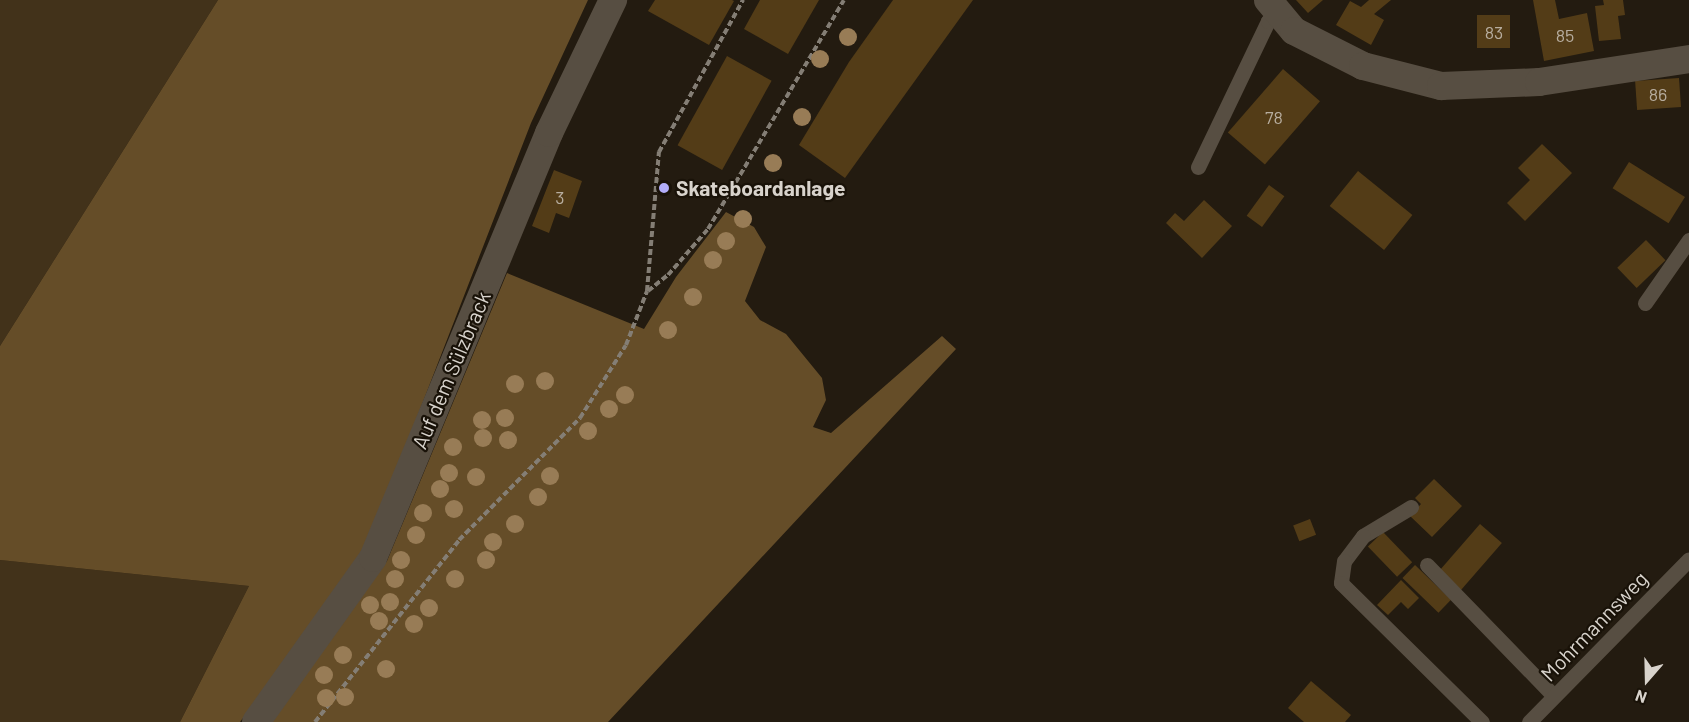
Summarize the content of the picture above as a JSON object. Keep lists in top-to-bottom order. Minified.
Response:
{"streets":{"street":["Auf dem Sülzbrack"],"lane":["Mohrmannsweg"]},"places":["Skateboardanlage"],"house_numbers":["83","85","86","78","3"],"north":"bottom"}
